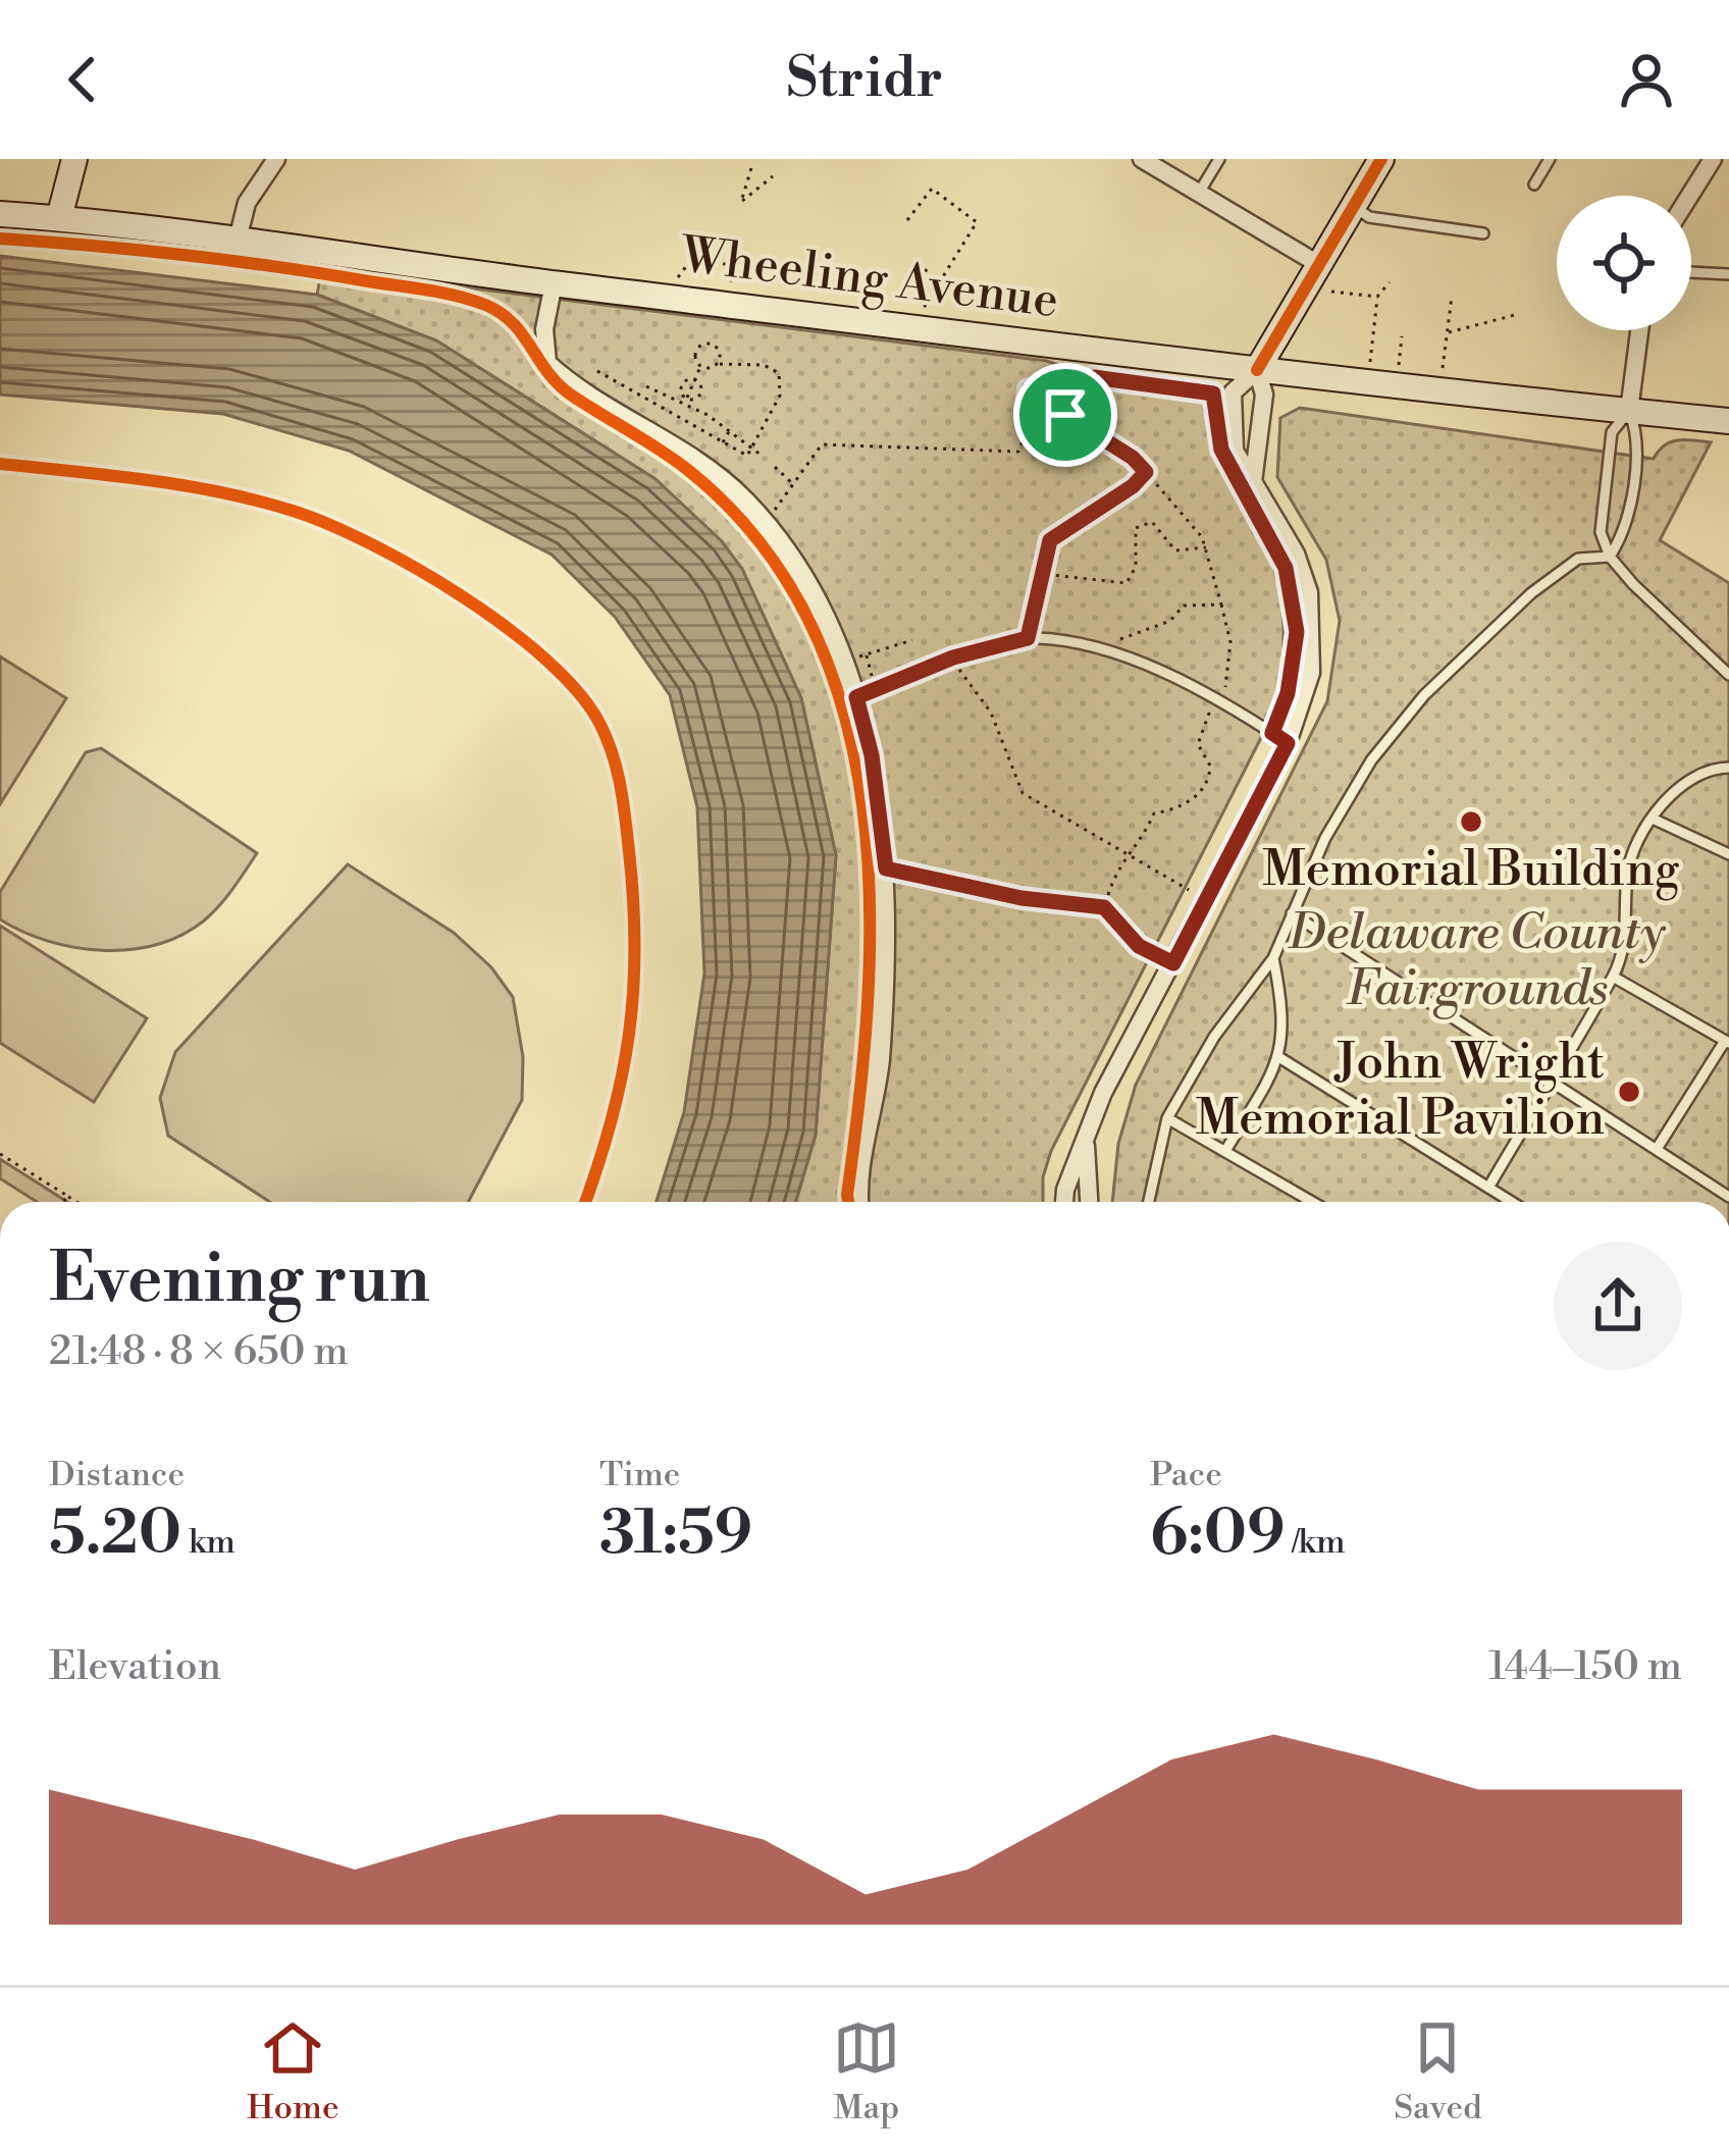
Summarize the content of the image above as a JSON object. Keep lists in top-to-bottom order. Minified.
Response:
{"streets":{"main road":["Wheeling Avenue"]},"parks":["Delaware County Fairgrounds"],"places":["Memorial Building","John Wright Memorial Pavilion"],"page":{"header":"Stridr","heading":["Evening run","21:48 · 8 × 650 m"],"stats":[["Distance","5.20 km"],["Time","31:59"],["Pace","6:09 /km"]],"chart":["Elevation","144–150 m"],"tabs":["Home","Map","Saved"]}}
